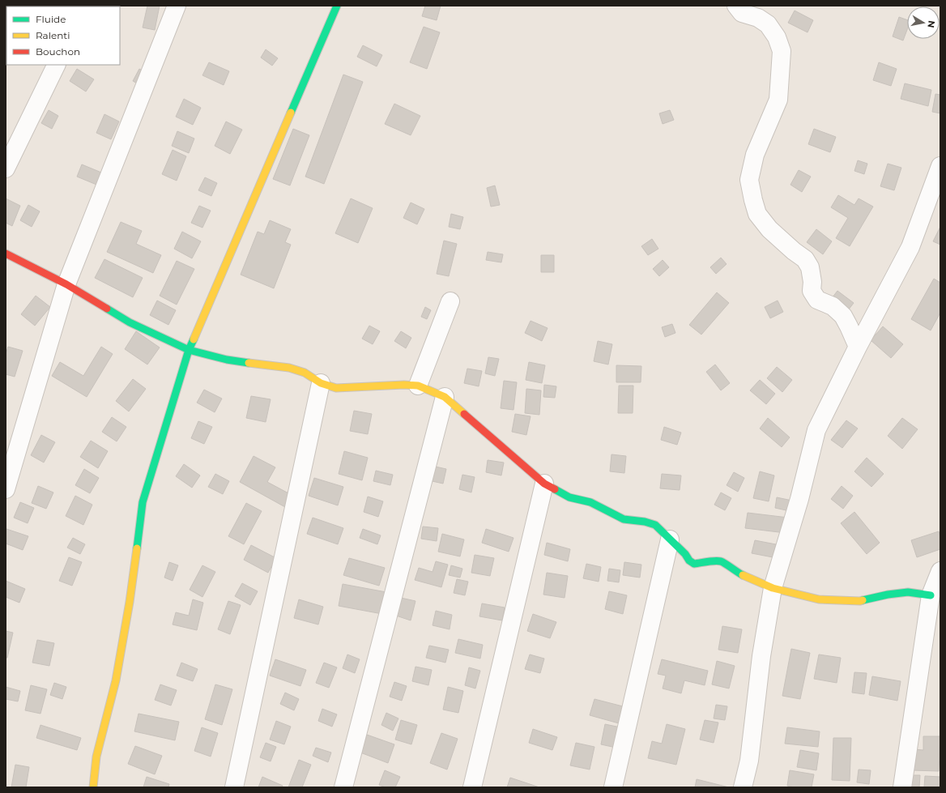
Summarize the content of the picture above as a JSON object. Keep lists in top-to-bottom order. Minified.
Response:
{"legend":["Fluide","Ralenti","Bouchon"],"north":"right"}
